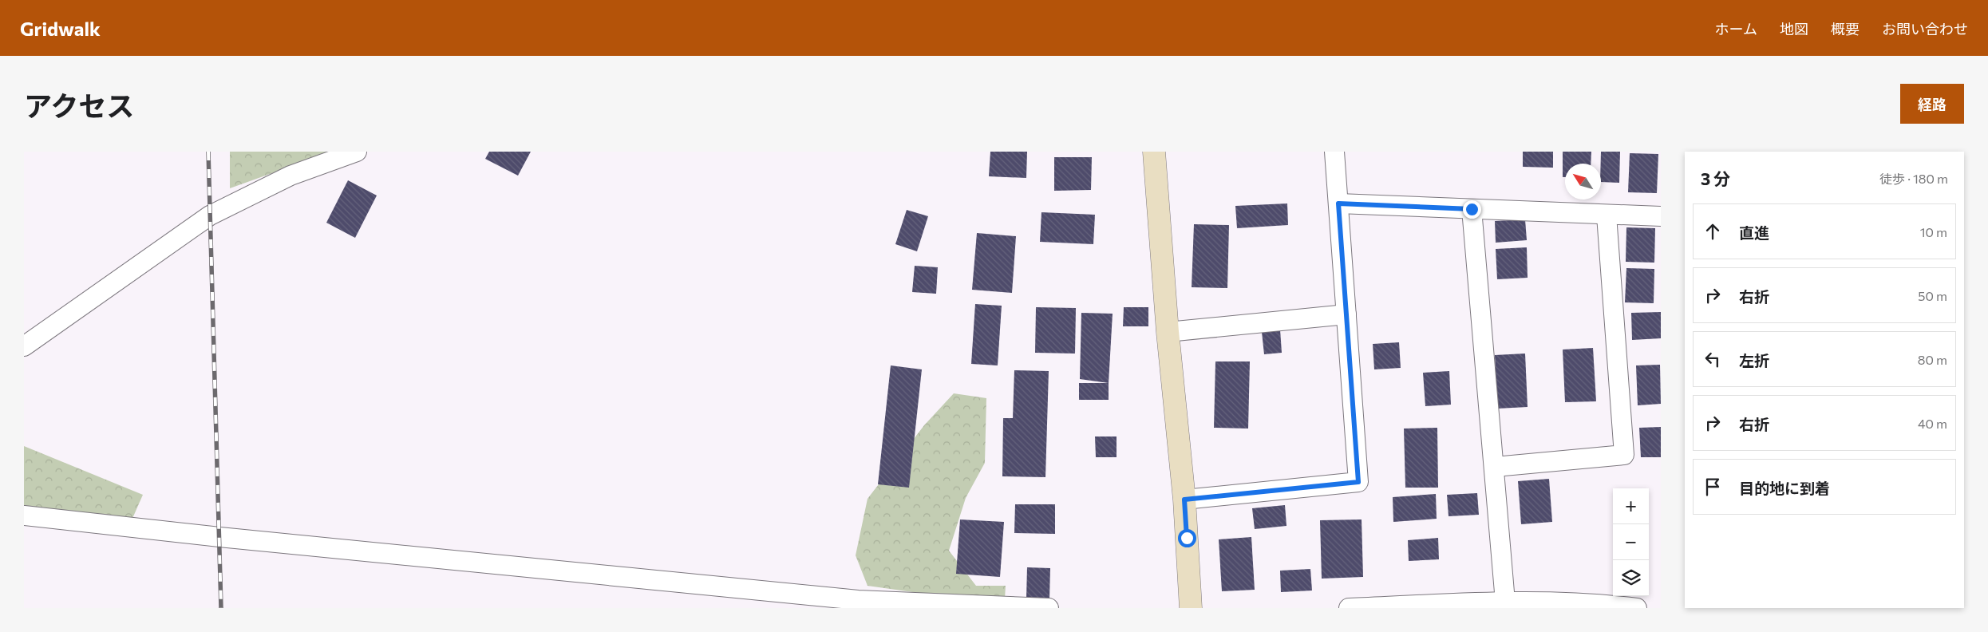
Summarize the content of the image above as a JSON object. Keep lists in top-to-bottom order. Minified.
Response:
{"north":"top left","page":{"header":"Gridwalk","nav":["ホーム","地図","概要","お問い合わせ"],"title":"アクセス","buttons":"経路","heading":["3 分","徒歩 · 180 m"],"list":[["直進","10 m"],["右折","50 m"],["左折","80 m"],["右折","40 m"],"目的地に到着"],"map_buttons":["+","−"]}}
